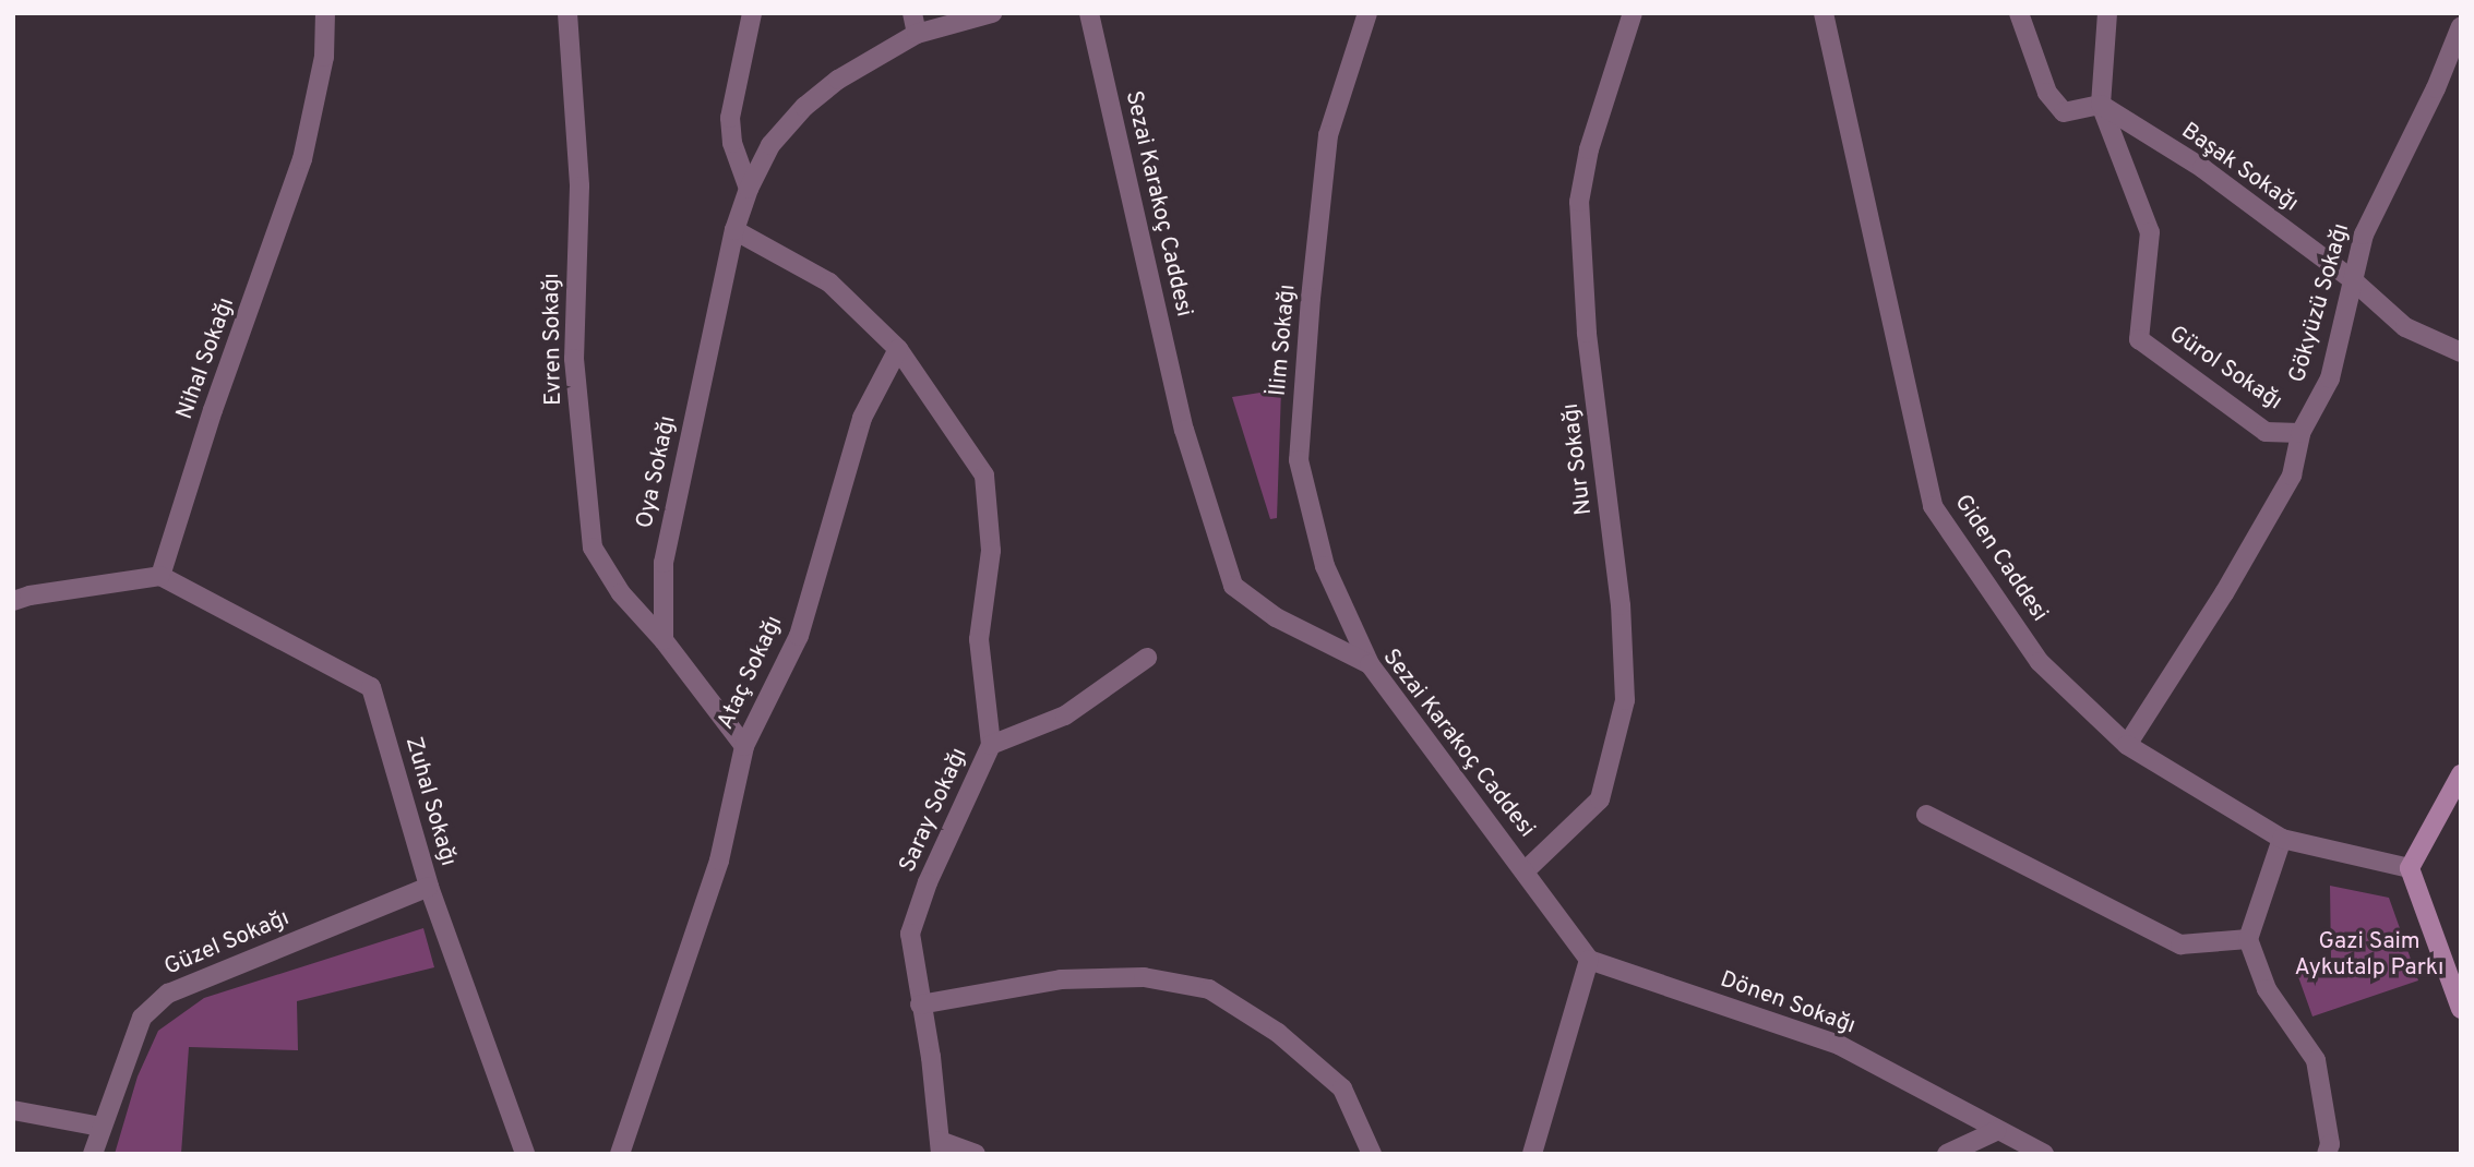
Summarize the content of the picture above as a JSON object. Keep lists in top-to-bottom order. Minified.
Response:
{"streets":{"street":["Başak Sokağı","Sezai Karakoç Caddesi","Gökyüzü Sokağı","Evren Sokağı","İlim Sokağı","Nihal Sokağı","Gürol Sokağı","Nur Sokağı","Oya Sokağı","Giden Caddesi","Ataç Sokağı","Zuhal Sokağı","Saray Sokağı","Güzel Sokağı","Dönen Sokağı"]},"crossings":[["Başak Sokağı","Gökyüzü Sokağı"],["Başak Sokağı","Gürol Sokağı"],["Sezai Karakoç Caddesi","İlim Sokağı"],["Sezai Karakoç Caddesi","Nur Sokağı"],["Sezai Karakoç Caddesi","Dönen Sokağı"],["Gökyüzü Sokağı","Gürol Sokağı"],["Gökyüzü Sokağı","Giden Caddesi"],["Evren Sokağı","Oya Sokağı"],["Nihal Sokağı","Zuhal Sokağı"],["Oya Sokağı","Saray Sokağı"],["Ataç Sokağı","Saray Sokağı"],["Zuhal Sokağı","Güzel Sokağı"]],"parks":["Gazi Saim Aykutalp Parkı"]}
